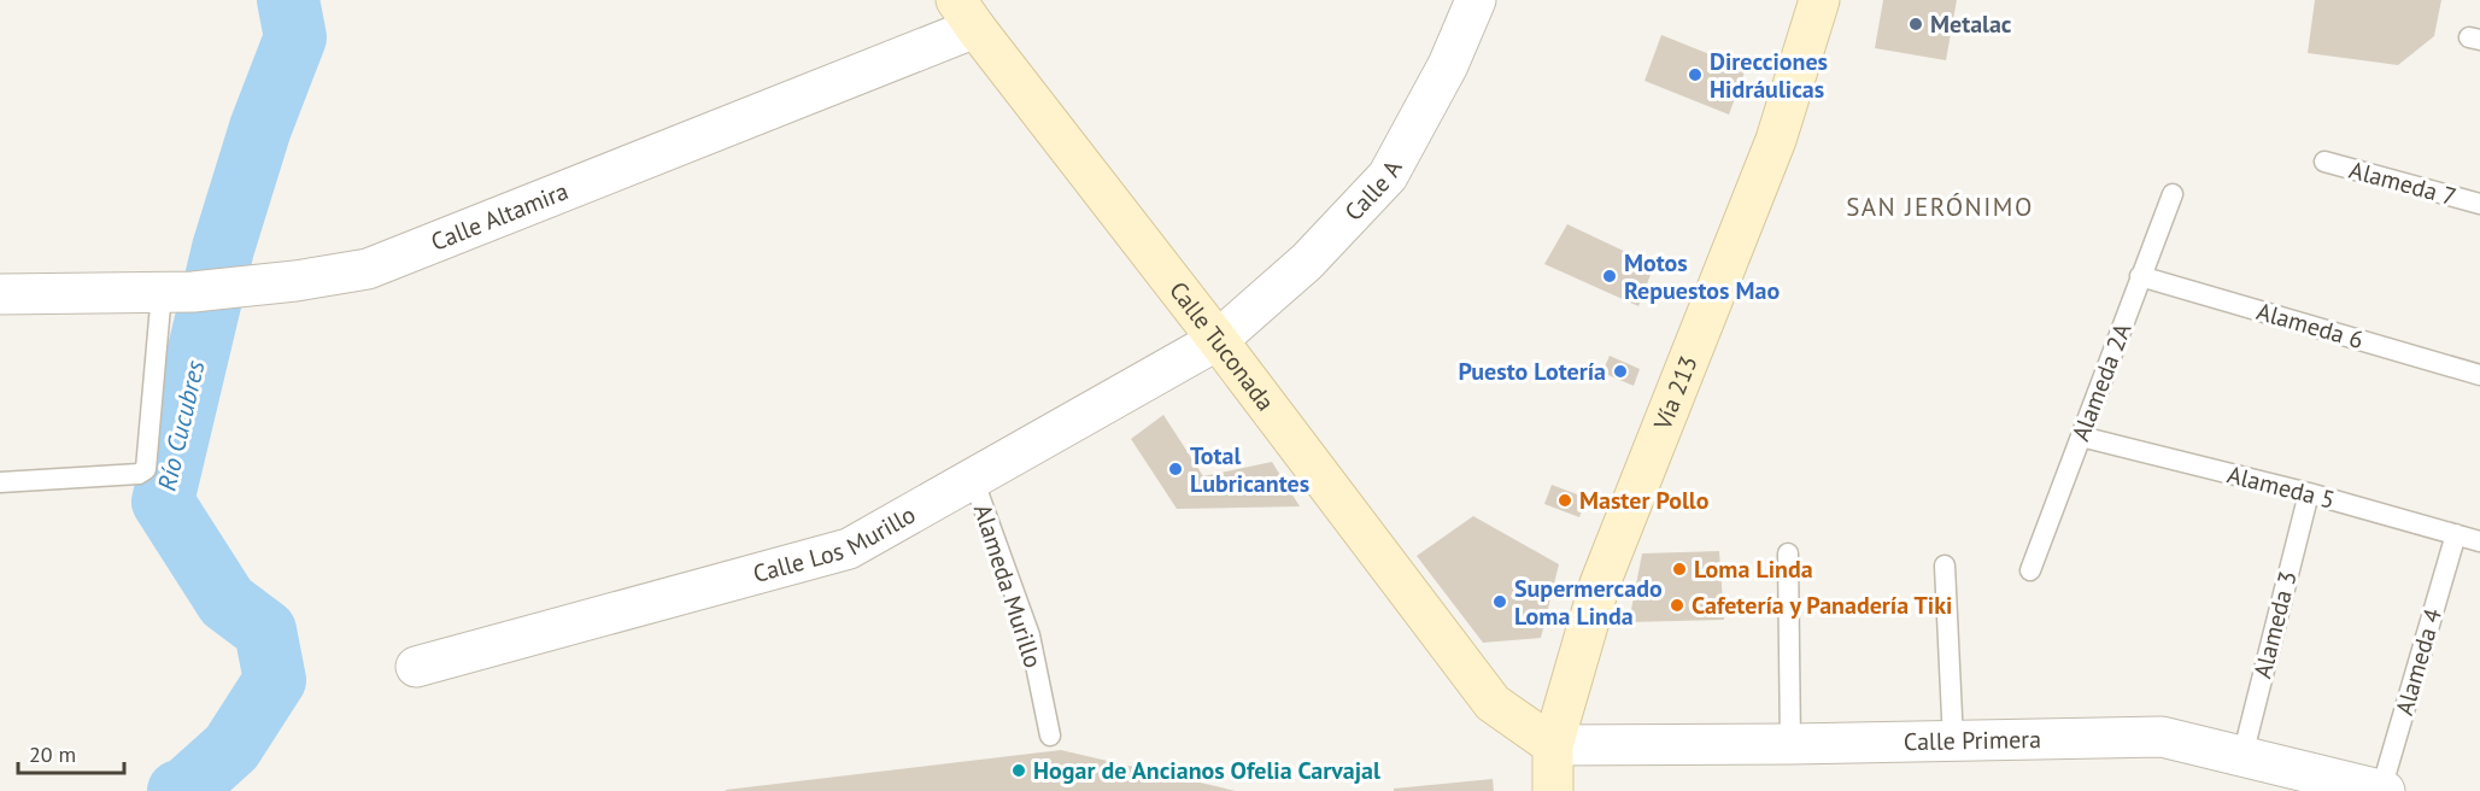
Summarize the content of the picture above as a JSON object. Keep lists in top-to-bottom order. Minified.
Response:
{"streets":{"street":["Calle A","Calle Altamira","Calle Tuconada","Vía 213","Calle Los Murillo","Calle Primera"],"lane":["Alameda 7","Alameda 6","Alameda 2A","Alameda 5","Alameda Murillo","Alameda 3","Alameda 4"]},"crossings":[["Calle A","Calle Tuconada"],["Calle A","Calle Los Murillo"],["Calle Altamira","Calle Tuconada"],["Alameda 6","Alameda 2A"],["Calle Tuconada","Vía 213"],["Calle Tuconada","Calle Los Murillo"],["Calle Tuconada","Calle Primera"],["Alameda 2A","Alameda 5"],["Vía 213","Calle Primera"],["Alameda 5","Alameda 3"],["Alameda 5","Alameda 4"],["Calle Los Murillo","Alameda Murillo"],["Alameda 3","Calle Primera"],["Alameda 4","Calle Primera"]],"districts":["SAN JERÓNIMO"],"water":["Río Cucubres"],"places":["Metalac","Direcciones Hidráulicas","Motos Repuestos Mao","Puesto Lotería","Total Lubricantes","Master Pollo","Loma Linda","Supermercado Loma Linda","Cafetería y Panadería Tiki","Hogar de Ancianos Ofelia Carvajal"],"scale_bar":"20 m"}
